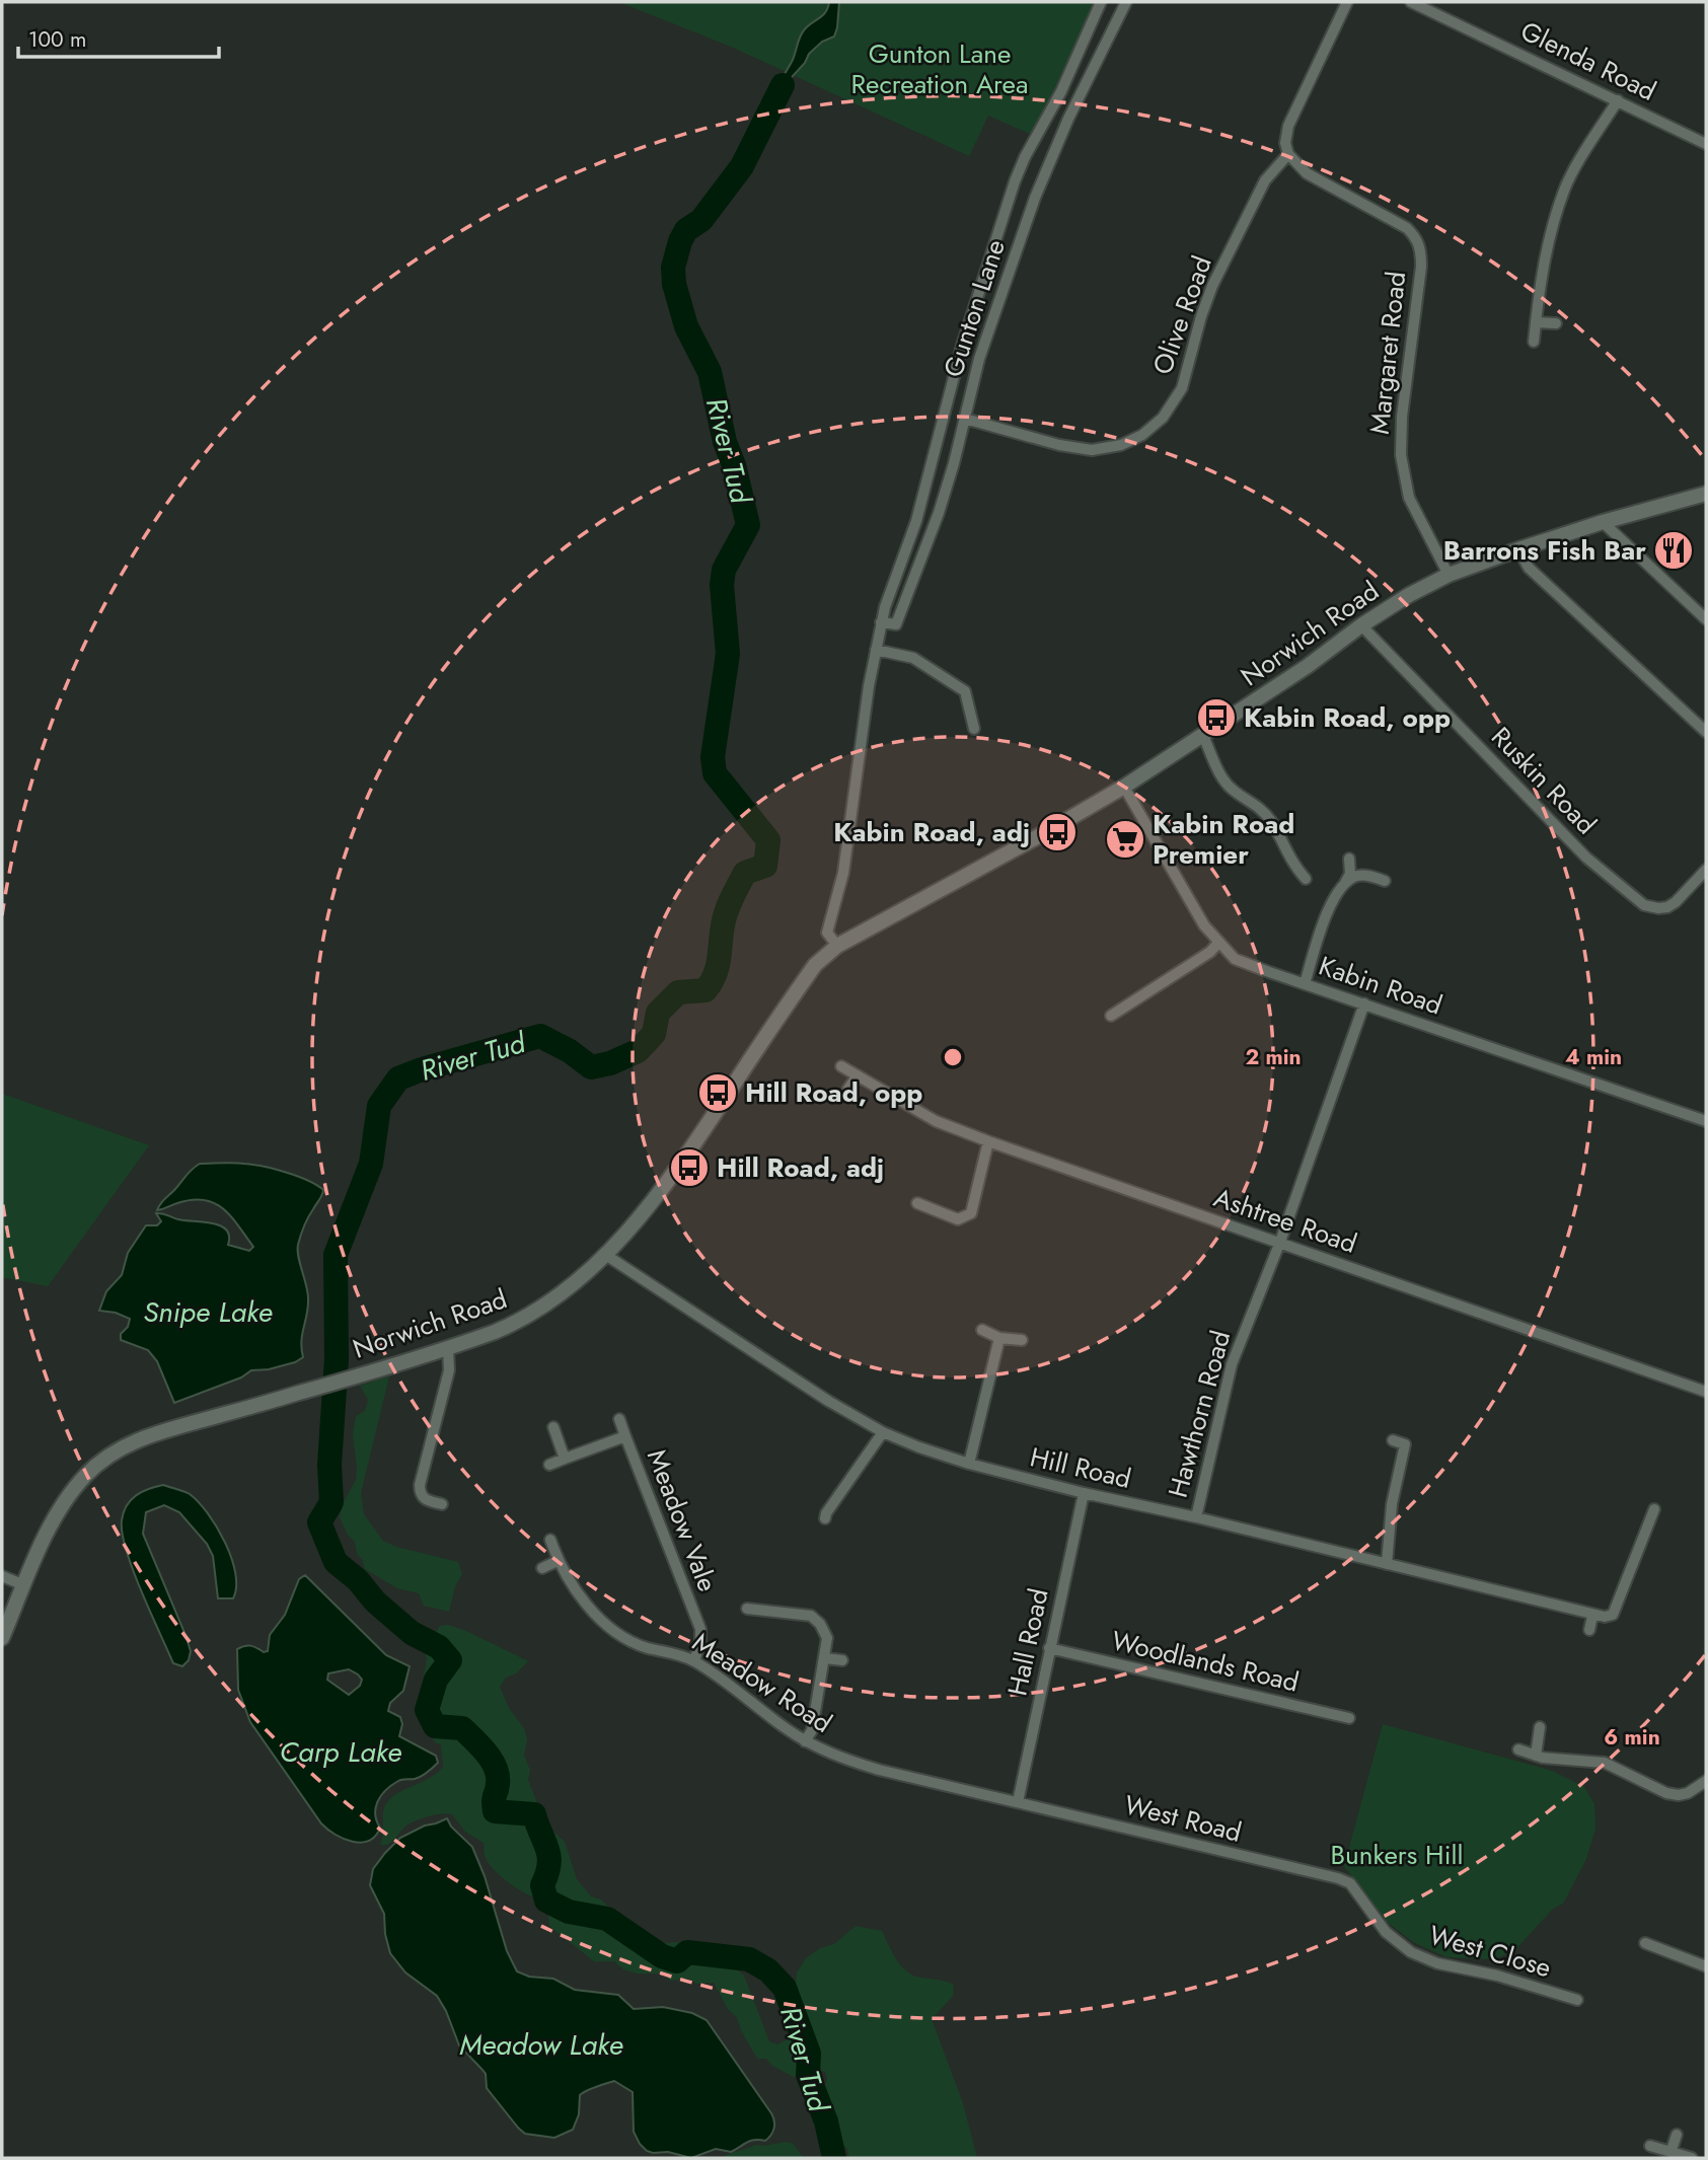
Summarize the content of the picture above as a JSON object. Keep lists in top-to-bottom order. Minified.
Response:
{"streets":{"street":["Glenda Road","Gunton Lane","Olive Road","Margaret Road","Norwich Road","Ruskin Road","Kabin Road","Ashtree Road","Hawthorn Road","Hill Road","Meadow Vale","Hall Road","Woodlands Road","Meadow Road","West Road","West Close"]},"crossings":[["Gunton Lane","Olive Road"],["Gunton Lane","Norwich Road"],["Olive Road","Margaret Road"],["Margaret Road","Norwich Road"],["Norwich Road","Ruskin Road"],["Norwich Road","Kabin Road"],["Norwich Road","Hill Road"],["Kabin Road","Hawthorn Road"],["Ashtree Road","Hawthorn Road"],["Hawthorn Road","Hill Road"],["Hill Road","Hall Road"],["Meadow Vale","Meadow Road"],["Hall Road","Woodlands Road"],["Hall Road","Meadow Road"],["Hall Road","West Road"],["Meadow Road","West Road"],["West Road","West Close"]],"water":["River Tud","Snipe Lake","Carp Lake","Meadow Lake"],"parks":["Gunton Lane Recreation Area","Bunkers Hill"],"places":{"restaurant":["Barrons Fish Bar"],"bus stop":["Kabin Road, opp","Kabin Road, adj","Hill Road, opp","Hill Road, adj"],"supermarket":["Kabin Road Premier"]},"scale_bar":"100 m","rings":["2 min","4 min","6 min"]}
